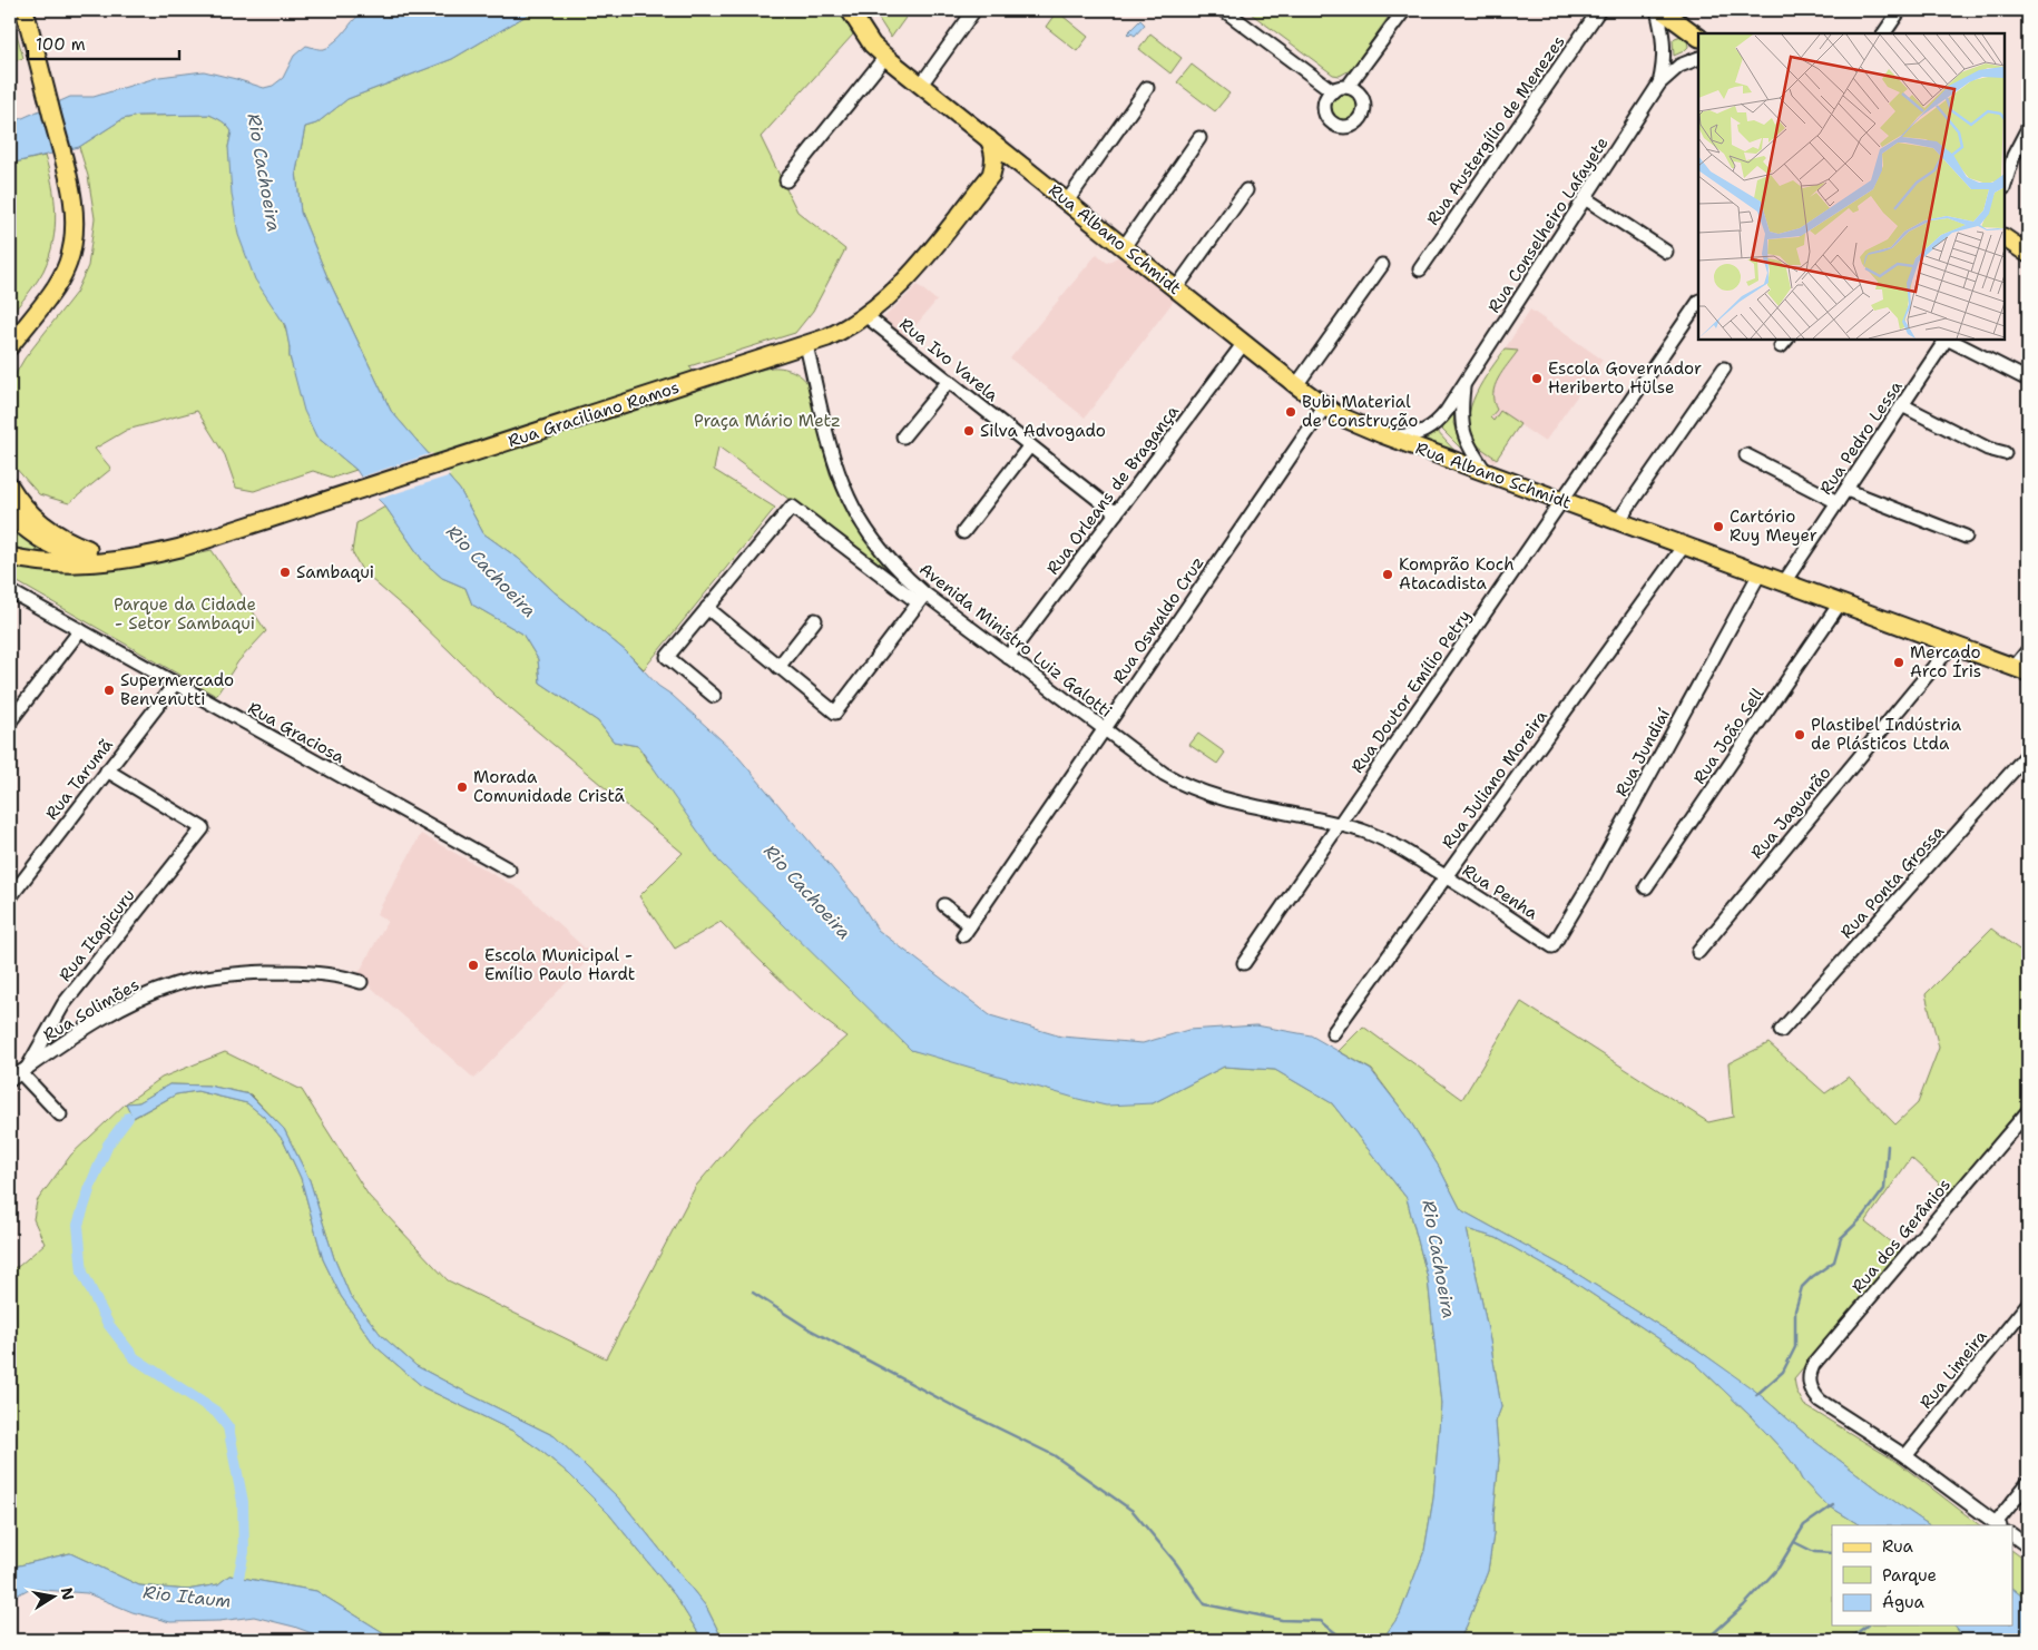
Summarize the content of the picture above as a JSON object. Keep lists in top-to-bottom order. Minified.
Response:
{"streets":{"main road":["Rua Albano Schmidt","Rua Graciliano Ramos"],"street":["Rua Austergílio de Menezes","Rua Conselheiro Lafayete","Rua Ivo Varela","Rua Pedro Lessa","Rua Orleans de Bragança","Rua Oswaldo Cruz","Avenida Ministro Luiz Galotti","Rua Doutor Emílio Petry","Rua Graciosa","Rua João Sell","Rua Jundiaí","Rua Tarumã","Rua Juliano Moreira","Rua Jaguarão","Rua Ponta Grossa","Rua Penha","Rua Itapicuru","Rua Solimões","Rua dos Gerânios","Rua Limeira"]},"crossings":[["Rua Conselheiro Lafayete","Rua Albano Schmidt"],["Rua Albano Schmidt","Rua Pedro Lessa"],["Rua Albano Schmidt","Rua Orleans de Bragança"],["Rua Albano Schmidt","Rua Oswaldo Cruz"],["Rua Albano Schmidt","Rua Doutor Emílio Petry"],["Rua Albano Schmidt","Rua João Sell"],["Rua Albano Schmidt","Rua Jundiaí"],["Rua Albano Schmidt","Rua Juliano Moreira"],["Rua Albano Schmidt","Rua Jaguarão"],["Rua Ivo Varela","Rua Graciliano Ramos"],["Rua Ivo Varela","Rua Orleans de Bragança"],["Rua Graciliano Ramos","Avenida Ministro Luiz Galotti"],["Rua Orleans de Bragança","Avenida Ministro Luiz Galotti"],["Rua Oswaldo Cruz","Avenida Ministro Luiz Galotti"],["Avenida Ministro Luiz Galotti","Rua Doutor Emílio Petry"],["Avenida Ministro Luiz Galotti","Rua Penha"],["Rua Doutor Emílio Petry","Rua Penha"],["Rua Graciosa","Rua Tarumã"],["Rua Jundiaí","Rua Penha"],["Rua Tarumã","Rua Itapicuru"],["Rua Juliano Moreira","Rua Penha"],["Rua Itapicuru","Rua Solimões"],["Rua dos Gerânios","Rua Limeira"]],"water":["Rio Cachoeira","Rio Itaum"],"parks":["Praça Mário Metz","Parque da Cidade - Setor Sambaqui"],"places":["Escola Governador Heriberto Hülse","Bubi Material de Construção","Silva Advogado","Cartório Ruy Meyer","Sambaqui","Komprão Koch Atacadista","Mercado Arco Íris","Supermercado Benvenutti","Plastibel Indústria de Plásticos Ltda","Morada Comunidade Cristã","Escola Municipal - Emílio Paulo Hardt"],"legend":["Rua","Parque","Água"],"scale_bar":"100 m","north":"right"}
